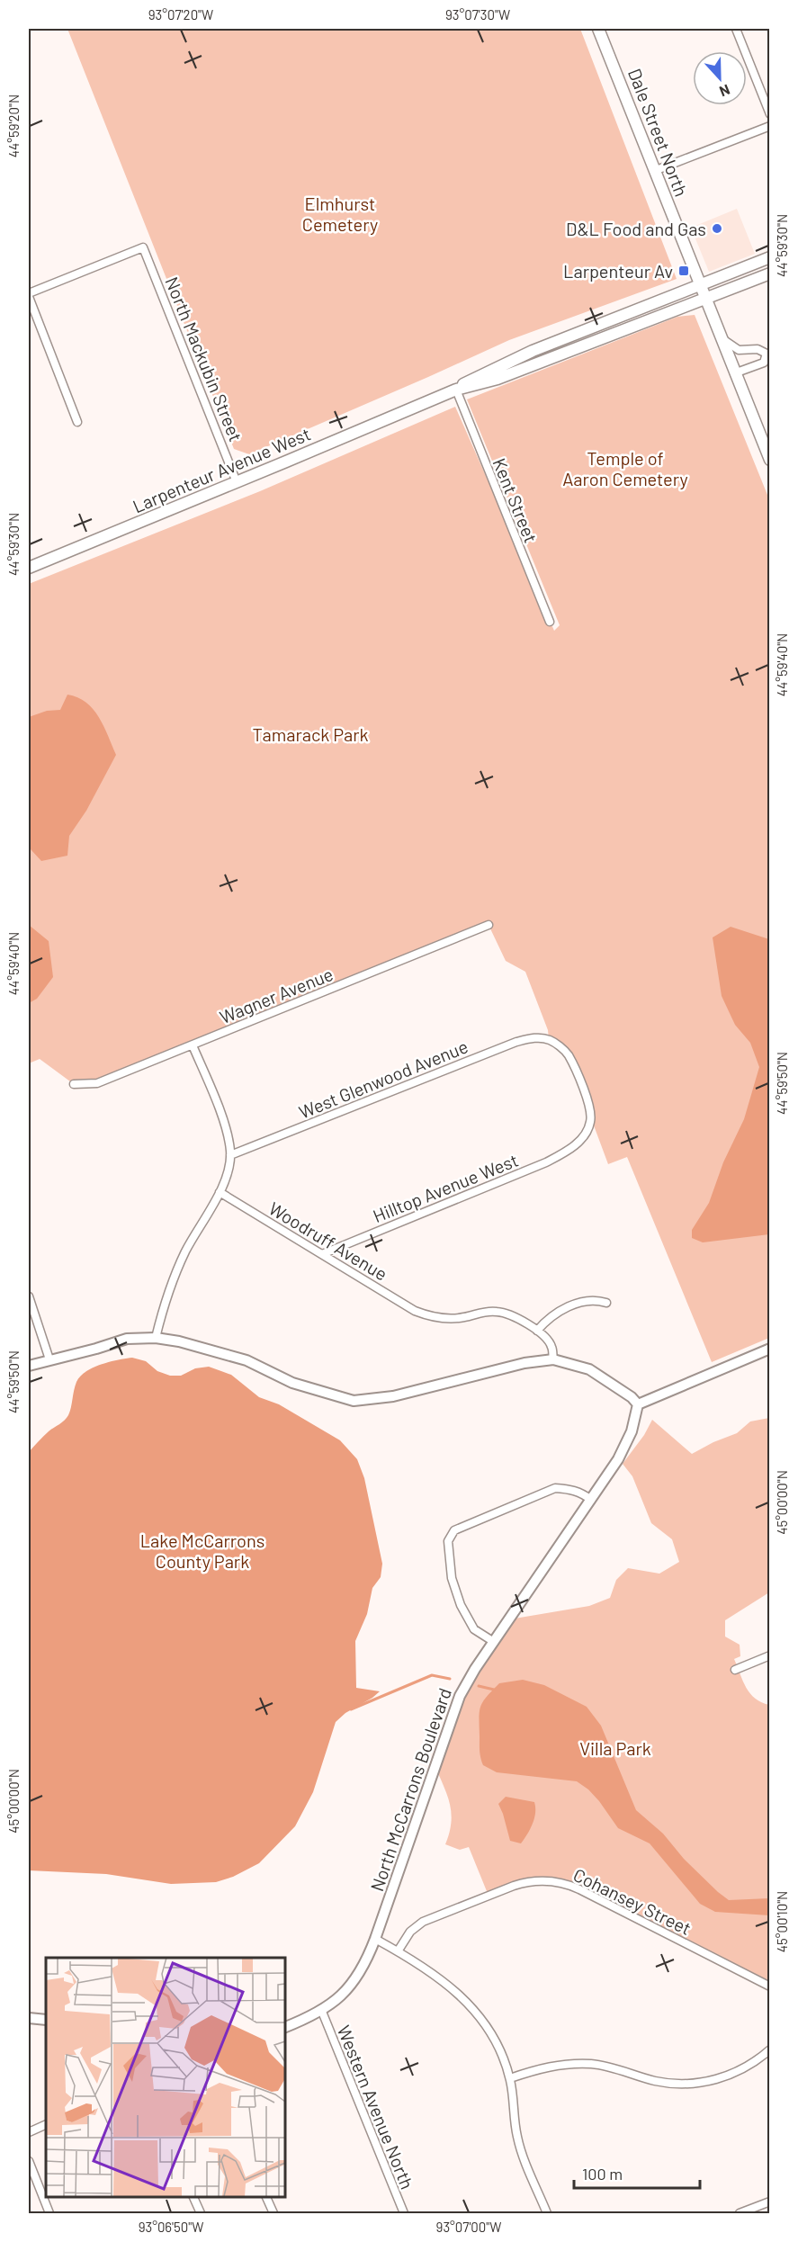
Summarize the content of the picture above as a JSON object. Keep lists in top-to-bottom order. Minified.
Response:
{"streets":{"main road":["Dale Street North","Larpenteur Avenue West"],"street":["North Mackubin Street","Kent Street","Wagner Avenue","West Glenwood Avenue","Hilltop Avenue West","Woodruff Avenue","North McCarrons Boulevard","Cohansey Street","Western Avenue North"]},"crossings":[["Dale Street North","Larpenteur Avenue West"],["North Mackubin Street","Larpenteur Avenue West"],["Larpenteur Avenue West","Kent Street"],["West Glenwood Avenue","Hilltop Avenue West"],["Hilltop Avenue West","Woodruff Avenue"],["North McCarrons Boulevard","Western Avenue North"]],"parks":["Elmhurst Cemetery","Temple of Aaron Cemetery","Tamarack Park","Lake McCarrons County Park","Villa Park"],"places":{"other":["D&L Food and Gas"],"transit":["Larpenteur Av"]},"scale_bar":"100 m","north":"bottom","coordinates":["93°07'20\"W","93°07'30\"W","44°59'20\"N","44°59'30\"N","44°59'40\"N","44°59'50\"N","45°00'00\"N","45°00'10\"N","93°06'50\"W","93°07'00\"W"]}
